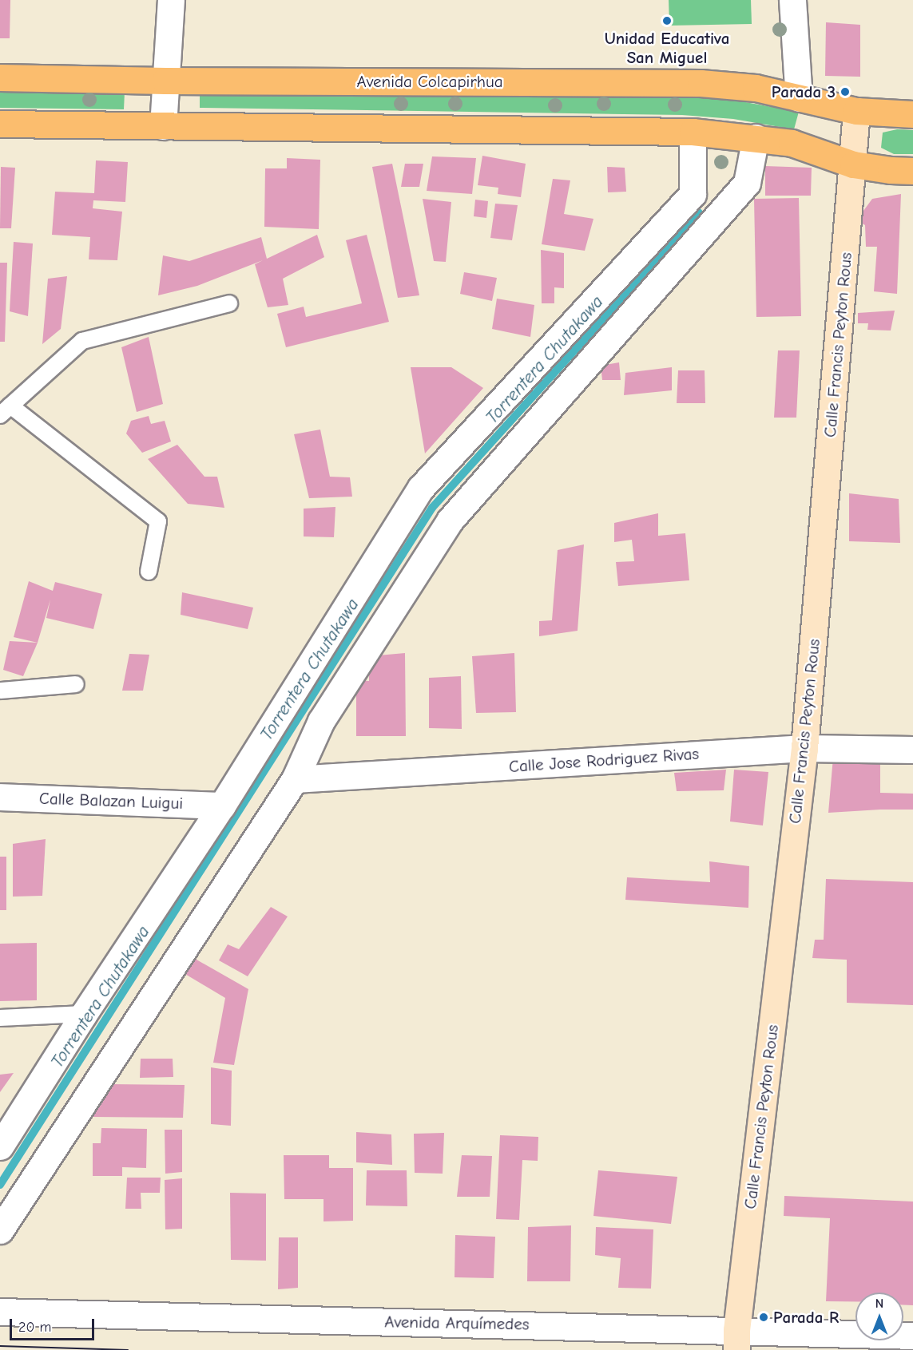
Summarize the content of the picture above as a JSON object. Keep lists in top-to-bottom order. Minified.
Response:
{"streets":{"main road":["Avenida Colcapirhua"],"street":["Calle Francis Peyton Rous","Calle Jose Rodriguez Rivas","Calle Balazan Luigui","Avenida Arquímedes"]},"crossings":[["Avenida Colcapirhua","Calle Francis Peyton Rous"],["Calle Francis Peyton Rous","Calle Jose Rodriguez Rivas"],["Calle Francis Peyton Rous","Avenida Arquímedes"]],"water":["Torrentera Chutakawa"],"places":["Unidad Educativa San Miguel","Parada 3","Parada R"],"scale_bar":"20 m","north":"top"}
